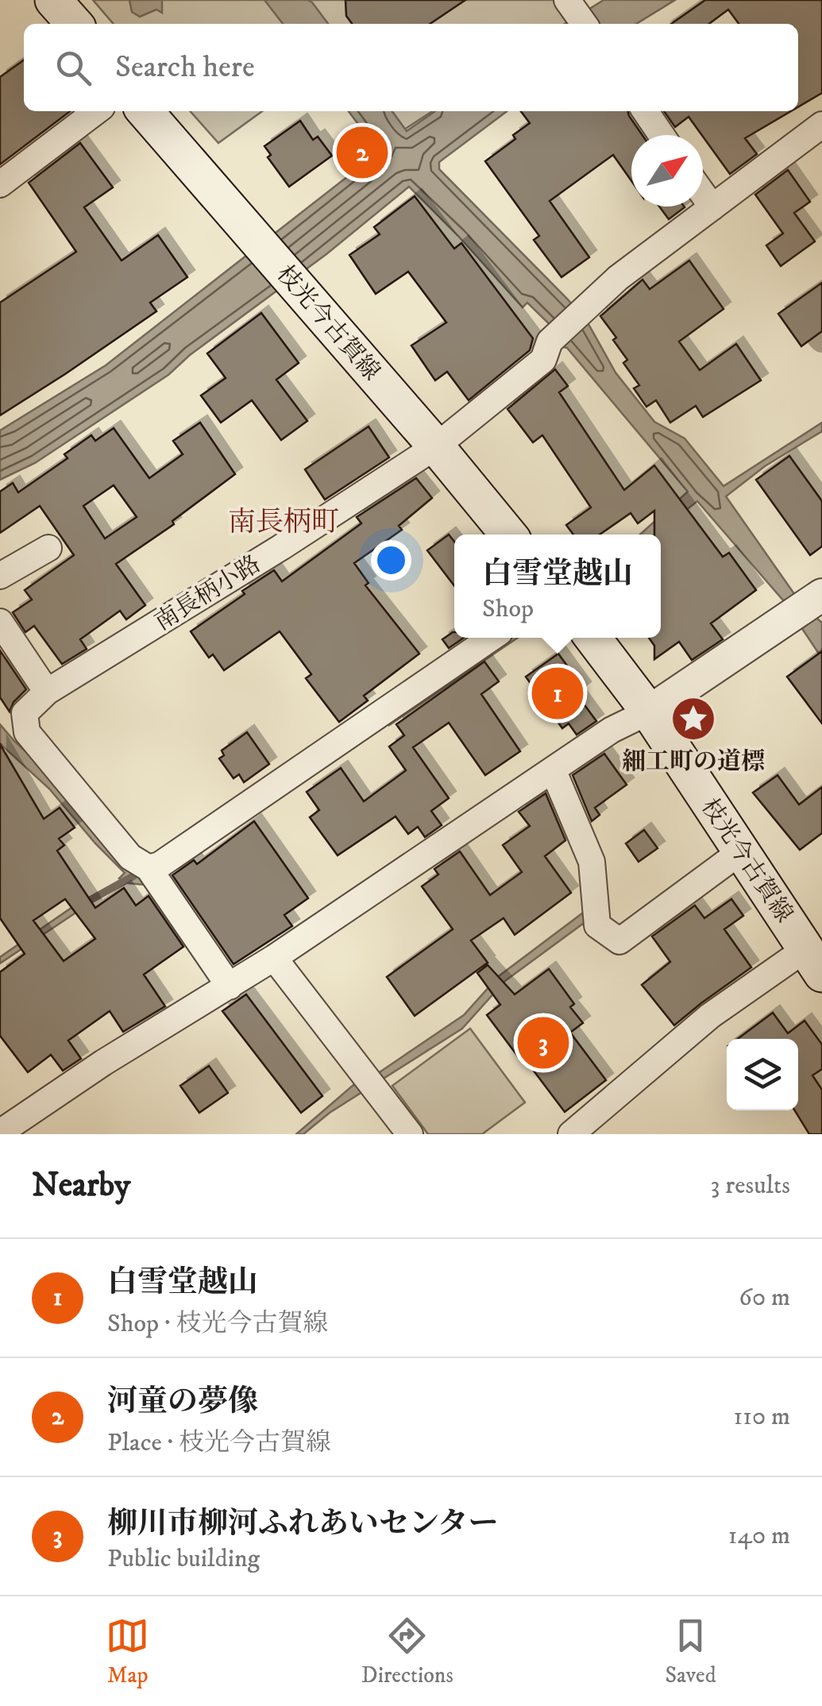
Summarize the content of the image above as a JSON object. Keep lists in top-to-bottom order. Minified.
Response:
{"streets":{"main road":["枝光今古賀線"],"street":["南長柄小路"]},"crossings":[["枝光今古賀線","南長柄小路"]],"districts":["南長柄町"],"places":{"place":["細工町の道標"]},"north":"top right","page":{"search":"Search here","pins":["2","1","3"],"popup":["白雪堂越山","Shop"],"heading":["Nearby","3 results"],"list":[{"mark":"1","name":"白雪堂越山","note":"Shop · 枝光今古賀線","value":"60 m"},{"mark":"2","name":"河童の夢像","note":"Place · 枝光今古賀線","value":"110 m"},{"mark":"3","name":"柳川市柳河ふれあいセンター","note":"Public building","value":"140 m"}],"nav":["Map","Directions","Saved"]}}
